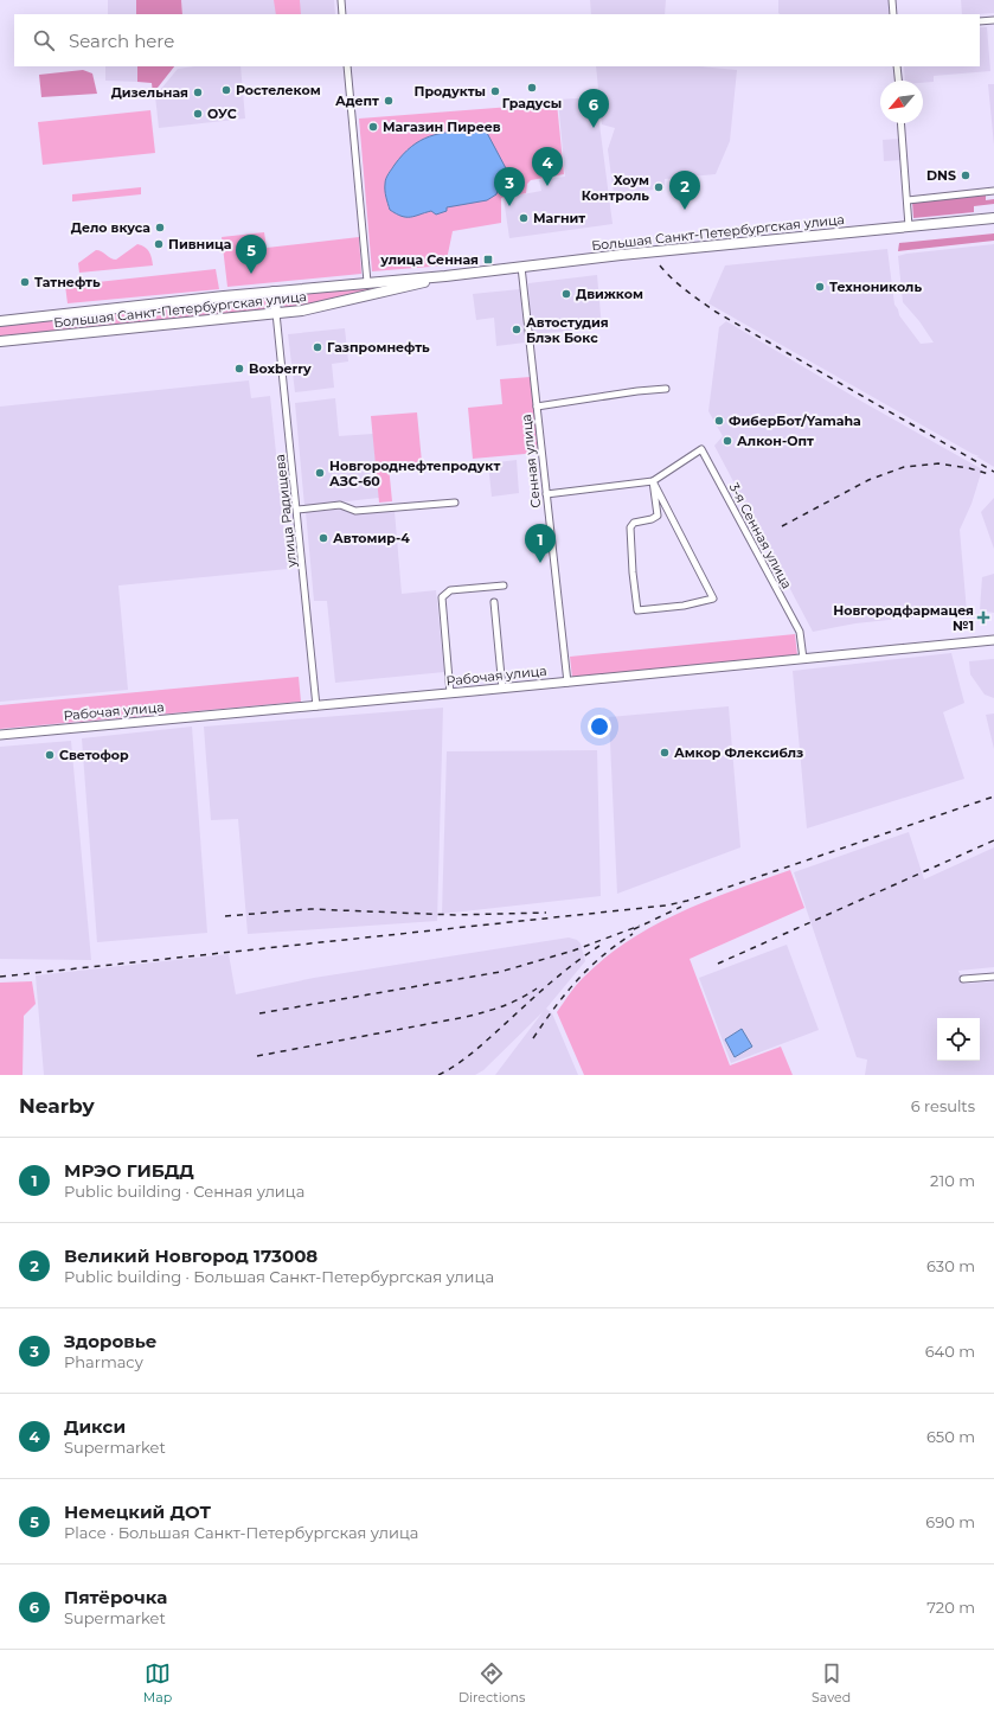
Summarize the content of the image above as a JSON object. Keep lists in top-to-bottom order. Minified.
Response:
{"streets":{"main road":["Большая Санкт-Петербургская улица","Рабочая улица"],"street":["Сенная улица","улица Радищева","3-я Сенная улица"]},"crossings":[["Большая Санкт-Петербургская улица","Сенная улица"],["Большая Санкт-Петербургская улица","улица Радищева"],["Сенная улица","Рабочая улица"],["улица Радищева","Рабочая улица"],["3-я Сенная улица","Рабочая улица"]],"places":{"other":["Градусы","Ростелеком","Продукты","Дизельная","Адепт","ОУС","Магазин Пиреев","DNS","Хоум Контроль","Магнит","Дело вкуса","Пивница","Татнефть","Технониколь","Движком","Автостудия Блэк Бокс","Газпромнефть","Boxberry","ФиберБот/Yamaha","Алкон-Опт","Новгороднефтепродукт АЗС-60","Автомир-4","Амкор Флексиблз","Светофор"],"transit":["улица Сенная"],"health":["Новгородфармацея №1"]},"north":"bottom left","page":{"search":"Search here","pins":["6","4","3","2","5","1"],"heading":["Nearby","6 results"],"list":[{"mark":"1","name":"МРЭО ГИБДД","note":"Public building · Сенная улица","value":"210 m"},{"mark":"2","name":"Великий Новгород 173008","note":"Public building · Большая Санкт-Петербургская улица","value":"630 m"},{"mark":"3","name":"Здоровье","note":"Pharmacy","value":"640 m"},{"mark":"4","name":"Дикси","note":"Supermarket","value":"650 m"},{"mark":"5","name":"Немецкий ДОТ","note":"Place · Большая Санкт-Петербургская улица","value":"690 m"},{"mark":"6","name":"Пятёрочка","note":"Supermarket","value":"720 m"}],"nav":["Map","Directions","Saved"]}}
